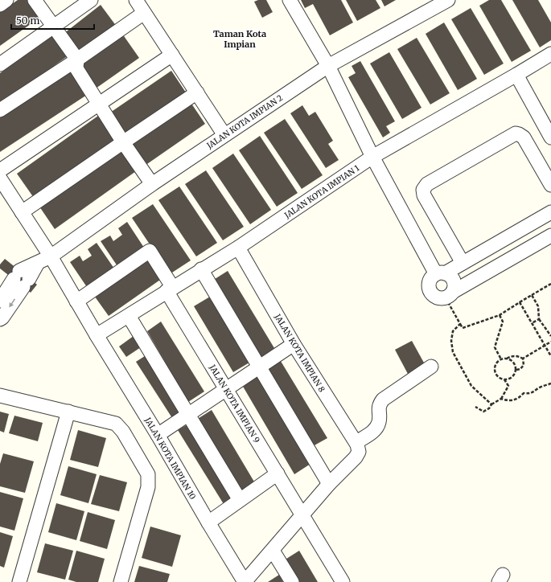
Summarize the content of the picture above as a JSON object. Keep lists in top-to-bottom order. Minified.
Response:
{"streets":{"street":["JALAN KOTA IMPIAN 2","JALAN KOTA IMPIAN 1","JALAN KOTA IMPIAN 8","JALAN KOTA IMPIAN 9","JALAN KOTA IMPIAN 10"]},"crossings":[["JALAN KOTA IMPIAN 2","JALAN KOTA IMPIAN 10"],["JALAN KOTA IMPIAN 1","JALAN KOTA IMPIAN 8"],["JALAN KOTA IMPIAN 1","JALAN KOTA IMPIAN 9"],["JALAN KOTA IMPIAN 1","JALAN KOTA IMPIAN 10"],["JALAN KOTA IMPIAN 9","JALAN KOTA IMPIAN 10"]],"districts":["Taman Kota Impian"],"scale_bar":"50 m"}
